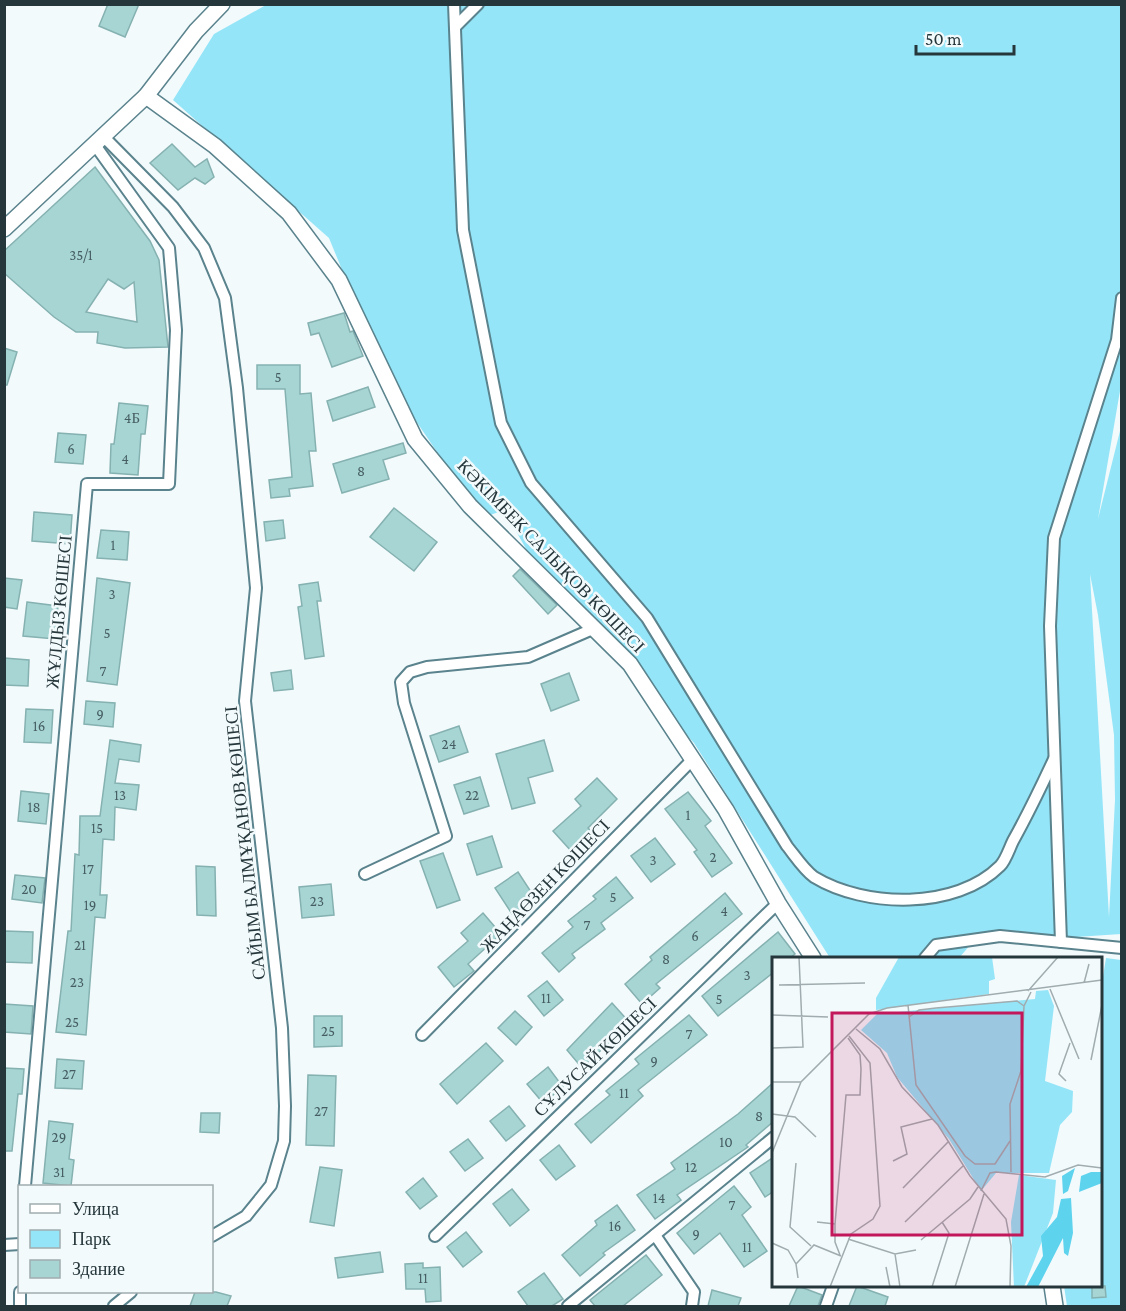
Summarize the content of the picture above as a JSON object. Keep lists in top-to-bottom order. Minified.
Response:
{"streets":{"street":["КӘКІМБЕК САЛЫҚОВ КӨШЕСІ","ЖҰЛДЫЗ КӨШЕСІ","САЙЫМ БАЛМҰҚАНОВ КӨШЕСІ","ЖАҢАӨЗЕН КӨШЕСІ","СҰЛУСАЙ КӨШЕСІ"]},"crossings":[["КӘКІМБЕК САЛЫҚОВ КӨШЕСІ","ЖАҢАӨЗЕН КӨШЕСІ"],["КӘКІМБЕК САЛЫҚОВ КӨШЕСІ","СҰЛУСАЙ КӨШЕСІ"],["ЖҰЛДЫЗ КӨШЕСІ","САЙЫМ БАЛМҰҚАНОВ КӨШЕСІ"]],"house_numbers":["35/1","5","4Б","6","4","8","1","3","5","7","9","16","24","13","22","18","1","15","2","3","17","20","5","23","19","4","7","6","21","8","3","23","11","5","25","25","7","9","27","11","27","8","29","10","12","31","14","7","16","9","11","11"],"legend":["Улица","Парк","Здание"],"scale_bar":"50 m"}
